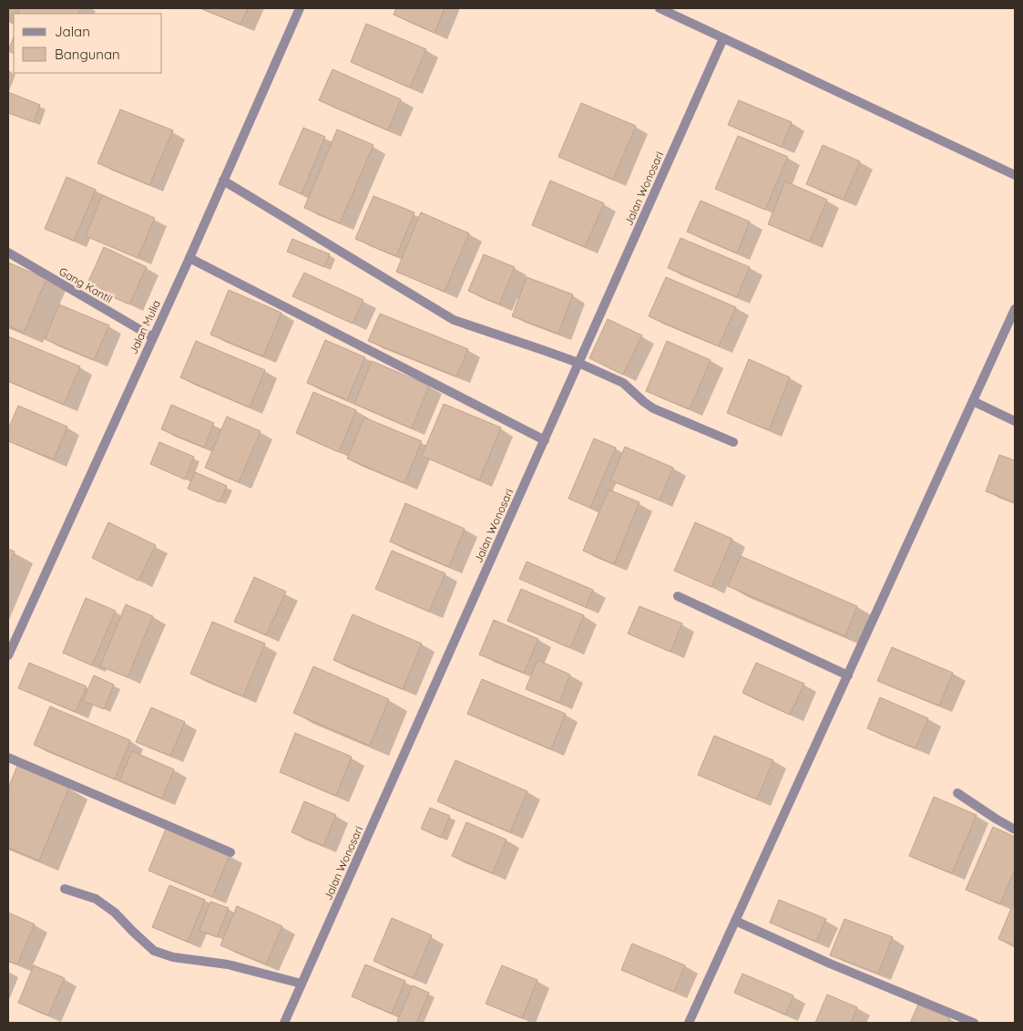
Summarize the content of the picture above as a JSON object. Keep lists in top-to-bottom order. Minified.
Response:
{"streets":{"street":["Jalan Wonosari","Gang Kantil","Jalan Mulia"]},"crossings":[["Gang Kantil","Jalan Mulia"]],"legend":["Jalan","Bangunan"]}
